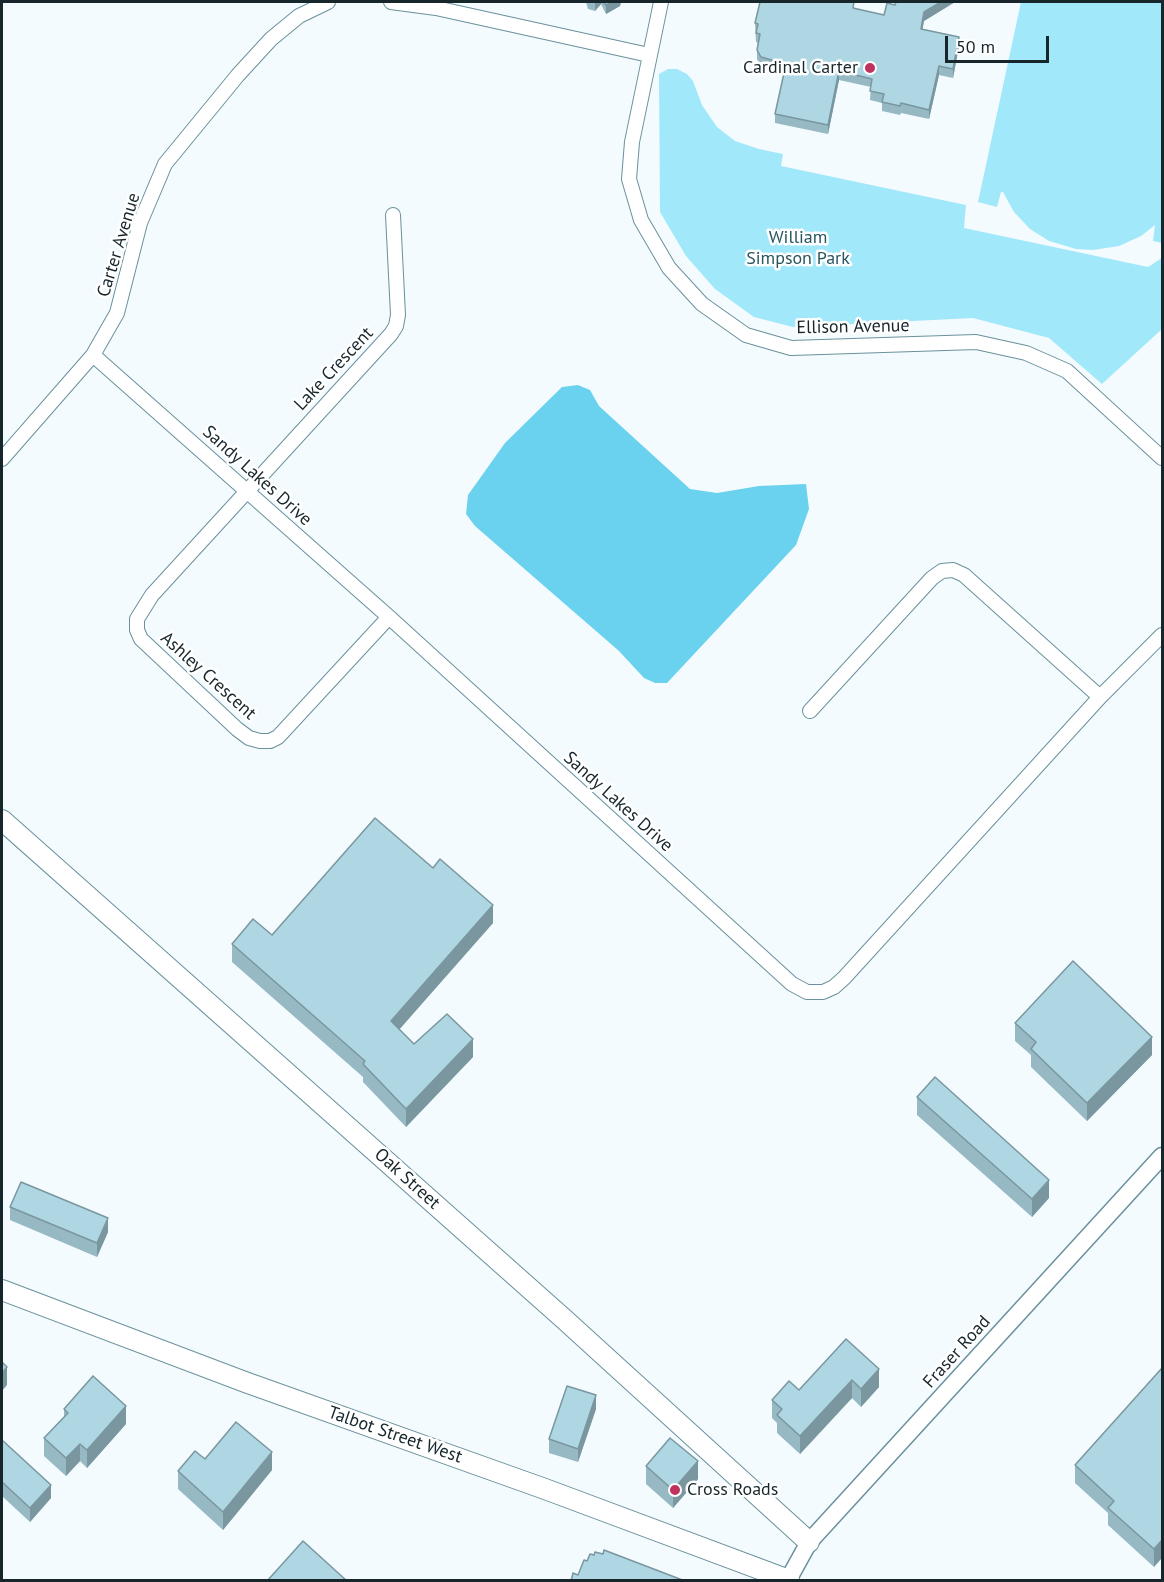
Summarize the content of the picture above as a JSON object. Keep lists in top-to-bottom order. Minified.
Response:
{"streets":{"main road":["Oak Street","Talbot Street West"],"street":["Carter Avenue","Ellison Avenue","Lake Crescent","Sandy Lakes Drive","Ashley Crescent","Fraser Road"]},"crossings":[["Carter Avenue","Sandy Lakes Drive"],["Lake Crescent","Sandy Lakes Drive"],["Lake Crescent","Ashley Crescent"],["Sandy Lakes Drive","Ashley Crescent"],["Oak Street","Fraser Road"],["Fraser Road","Talbot Street West"]],"parks":["William Simpson Park"],"places":["Cardinal Carter","Cross Roads"],"scale_bar":"50 m"}
